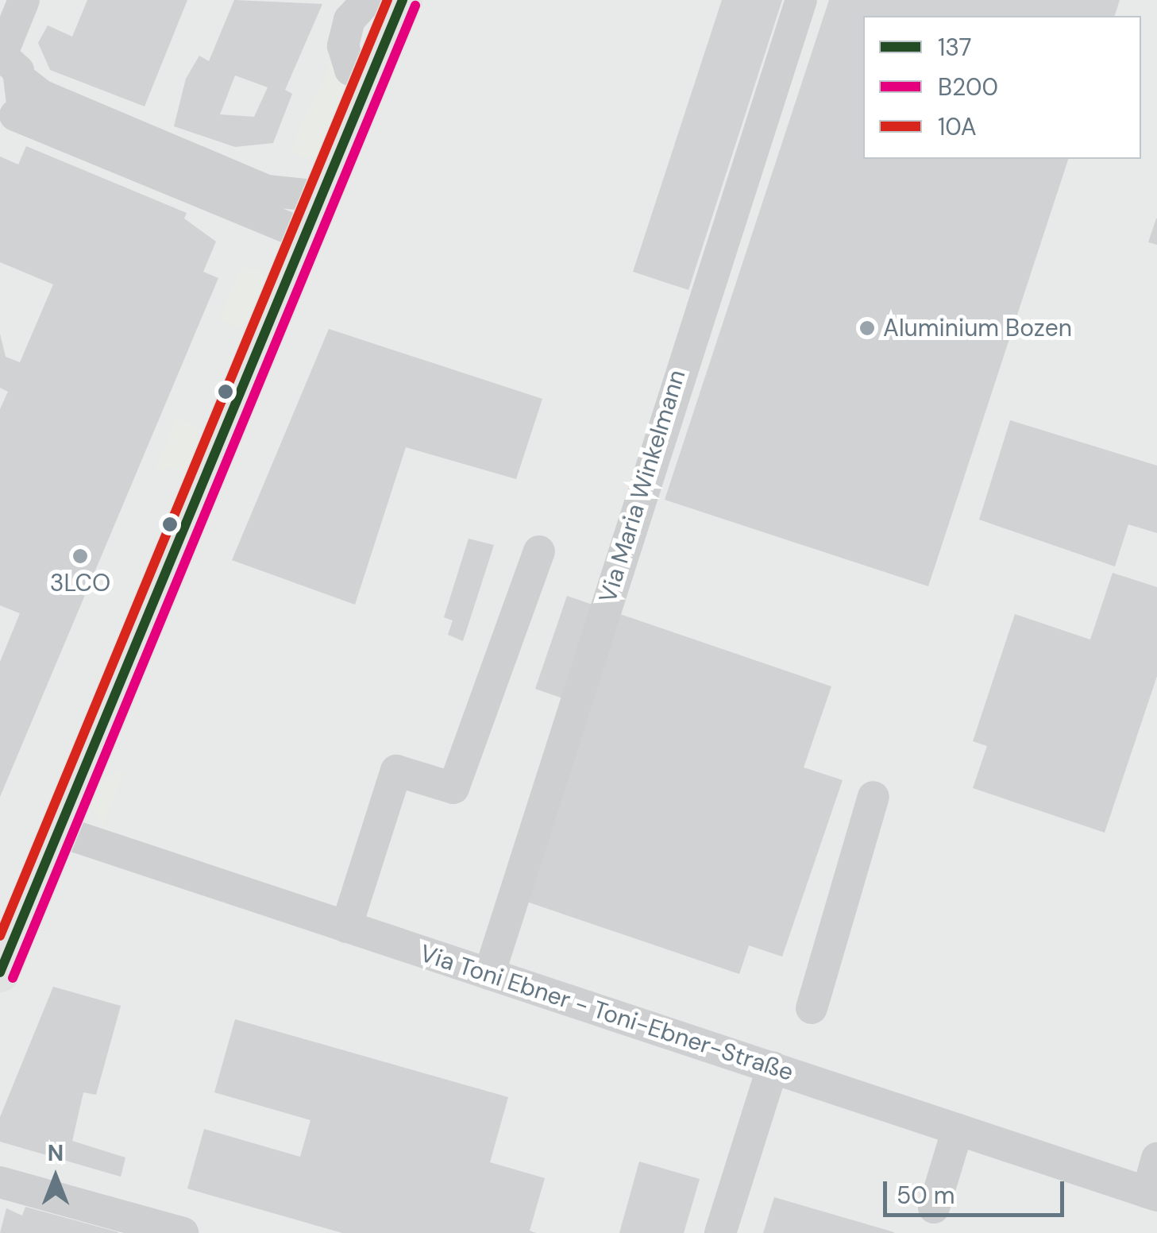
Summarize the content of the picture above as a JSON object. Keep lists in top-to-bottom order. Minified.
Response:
{"streets":{"street":["Via Maria Winkelmann","Via Toni Ebner - Toni-Ebner-Straße"]},"crossings":[["Via Maria Winkelmann","Via Toni Ebner - Toni-Ebner-Straße"]],"places":["Aluminium Bozen","3LCO"],"lines":["transit line 137","transit line 10A","transit line B200"],"legend":["137","B200","10A"],"scale_bar":"50 m","north":"top"}
